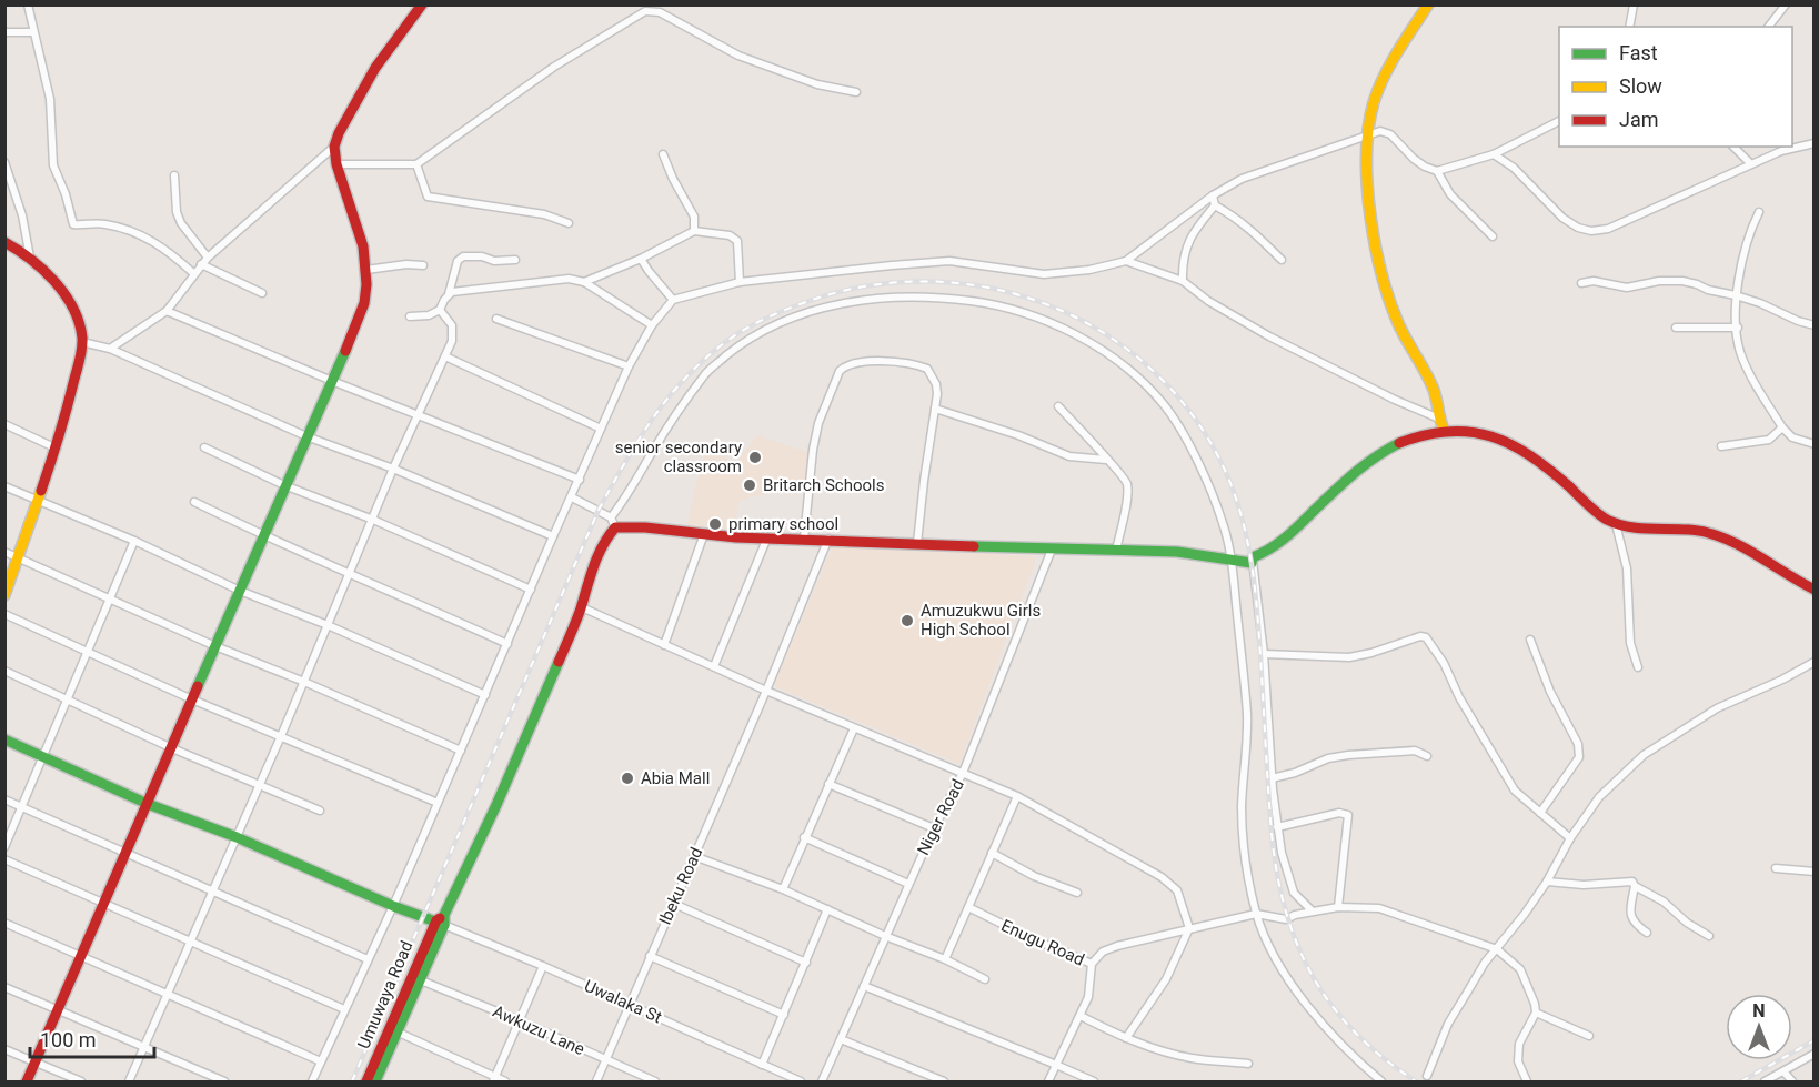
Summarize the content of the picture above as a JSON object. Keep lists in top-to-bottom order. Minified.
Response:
{"streets":{"street":["Niger Road","Ibeku Road","Enugu Road","Umuwaya Road","Uwalaka St","Awkuzu Lane"]},"crossings":[["Ibeku Road","Uwalaka St"],["Ibeku Road","Awkuzu Lane"],["Umuwaya Road","Uwalaka St"],["Umuwaya Road","Awkuzu Lane"]],"places":["senior secondary classroom","Britarch Schools","primary school","Amuzukwu Girls High School","Abia Mall"],"legend":["Fast","Slow","Jam"],"scale_bar":"100 m","north":"top"}
